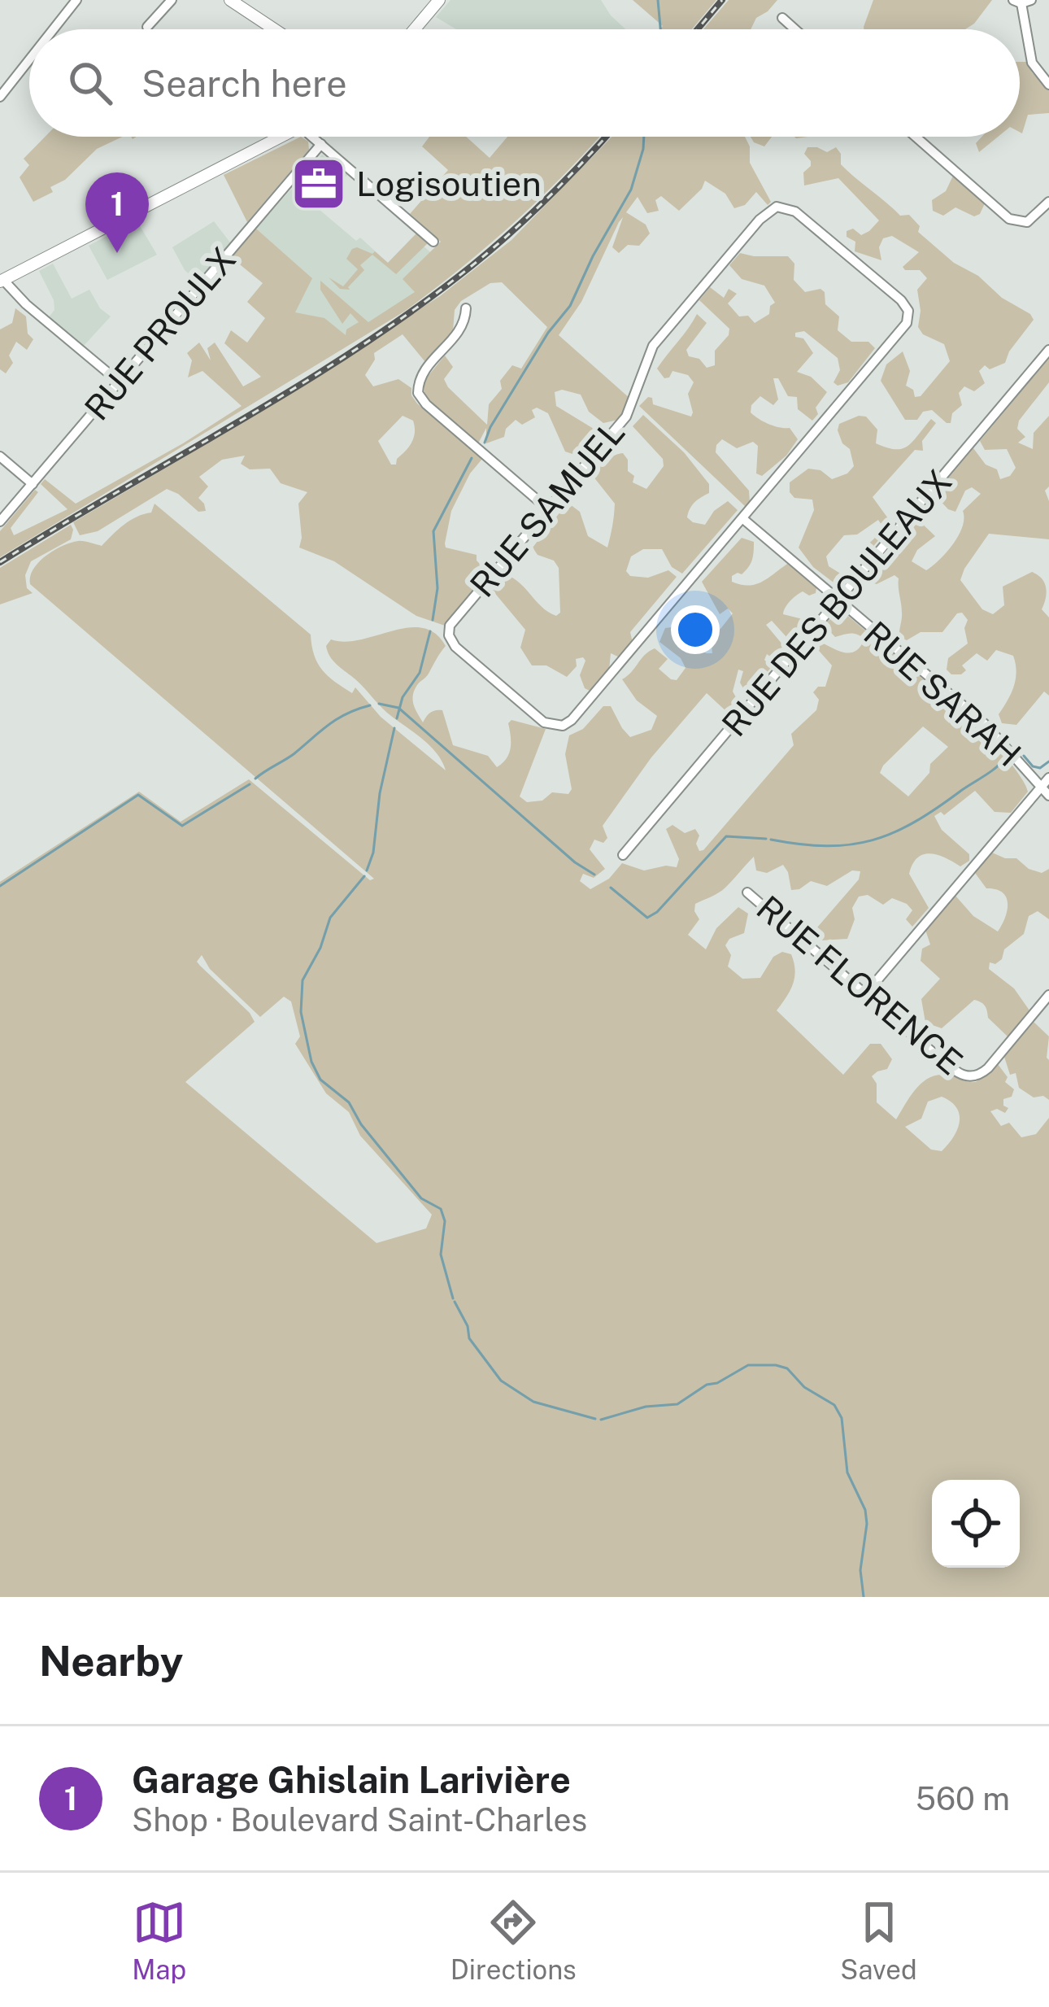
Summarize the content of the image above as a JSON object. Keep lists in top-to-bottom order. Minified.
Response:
{"streets":{"street":["RUE PROULX","RUE SAMUEL","RUE DES BOULEAUX","RUE SARAH","RUE FLORENCE"]},"crossings":[["RUE SAMUEL","RUE SARAH"],["RUE DES BOULEAUX","RUE SARAH"]],"places":{"office":["Logisoutien"]},"page":{"search":"Search here","pins":"1","heading":"Nearby","list":[{"mark":"1","name":"Garage Ghislain Larivière","note":"Shop · Boulevard Saint-Charles","value":"560 m"}],"nav":["Map","Directions","Saved"]}}
